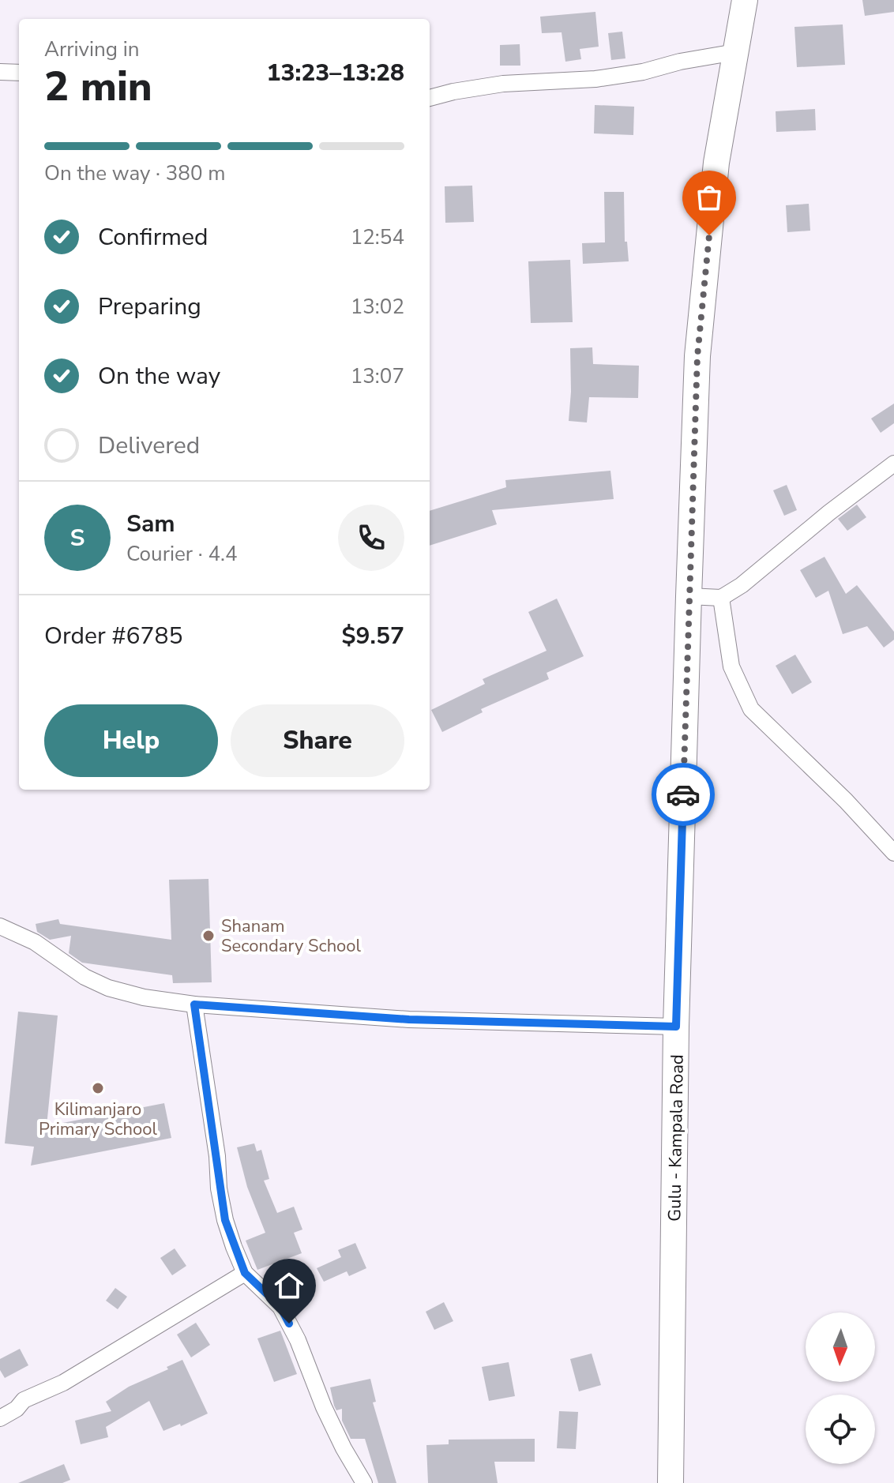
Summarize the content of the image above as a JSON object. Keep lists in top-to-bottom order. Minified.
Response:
{"streets":{"main road":["Gulu - Kampala Road"]},"places":["Shanam Secondary School","Kilimanjaro Primary School"],"north":"bottom","page":{"heading":["2 min","Arriving in","13:23–13:28"],"panel":["Sam","Courier · 4.4","Order #6785","$9.57"],"bar":"On the way · 380 m","list":[["Confirmed","12:54"],["Preparing","13:02"],["On the way","13:07"],"Delivered"],"round":"S","buttons":["Help","Share"]}}
